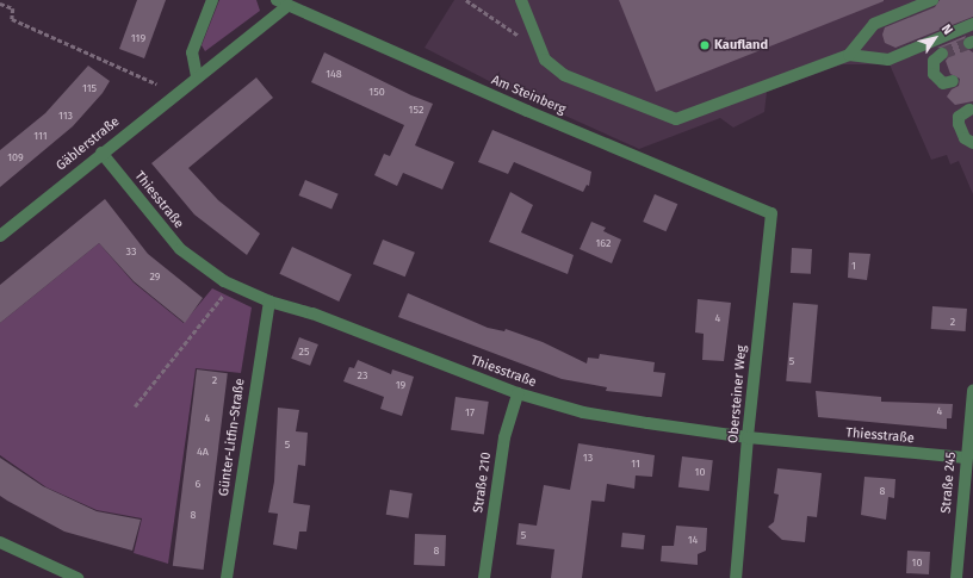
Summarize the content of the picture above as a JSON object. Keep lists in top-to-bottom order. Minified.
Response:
{"streets":{"street":["Am Steinberg","Gäblerstraße","Thiesstraße","Obersteiner Weg","Günter-Litfin-Straße","Straße 210","Straße 245"]},"crossings":[["Am Steinberg","Gäblerstraße"],["Am Steinberg","Obersteiner Weg"],["Gäblerstraße","Thiesstraße"],["Thiesstraße","Obersteiner Weg"],["Thiesstraße","Günter-Litfin-Straße"],["Thiesstraße","Straße 210"],["Thiesstraße","Straße 245"]],"places":["Kaufland"],"house_numbers":["119","148","115","150","152","113","111","109","162","33","1","29","4","2","25","5","23","2","19","4","17","4","5","4A","13","11","10","6","8","8","5","14","8","10"],"north":"top right"}
